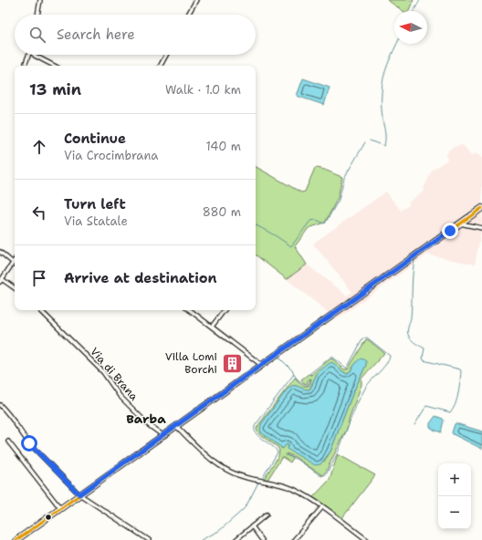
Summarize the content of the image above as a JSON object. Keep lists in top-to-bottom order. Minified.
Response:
{"streets":{"street":["Via di Brana"]},"districts":["Barba"],"places":{"building":["Villa Lomi Borchi"]},"north":"left","page":{"search":"Search here","heading":["13 min","Walk · 1.0 km"],"list":[["Continue","Via Crocimbrana","140 m"],["Turn left","Via Statale","880 m"],"Arrive at destination"],"map_buttons":["+","−"]}}
